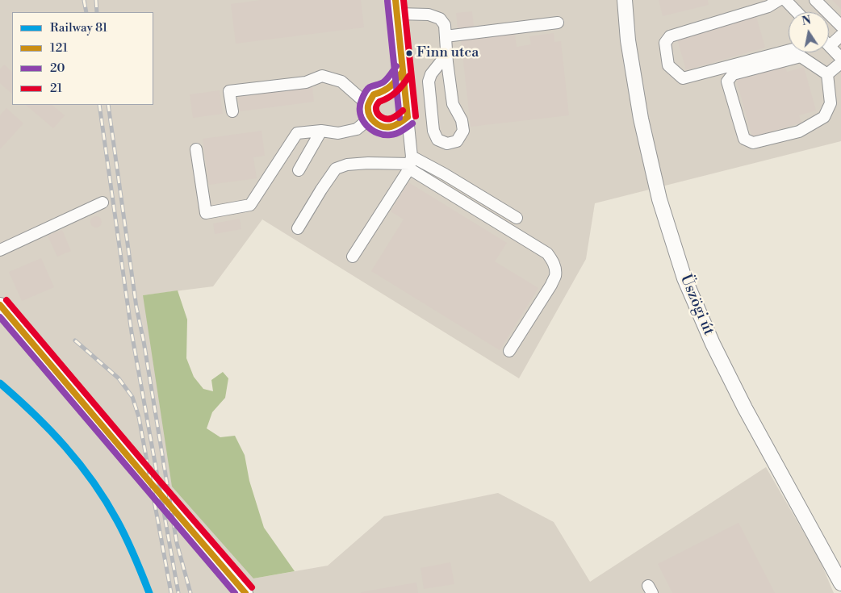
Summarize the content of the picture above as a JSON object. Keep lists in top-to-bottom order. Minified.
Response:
{"streets":{"main road":["Üszögi út"]},"places":["Finn utca"],"lines":["transit line 121","transit line 21","transit line 20","rail line 81"],"legend":["Railway 81","121","20","21"],"north":"top"}
